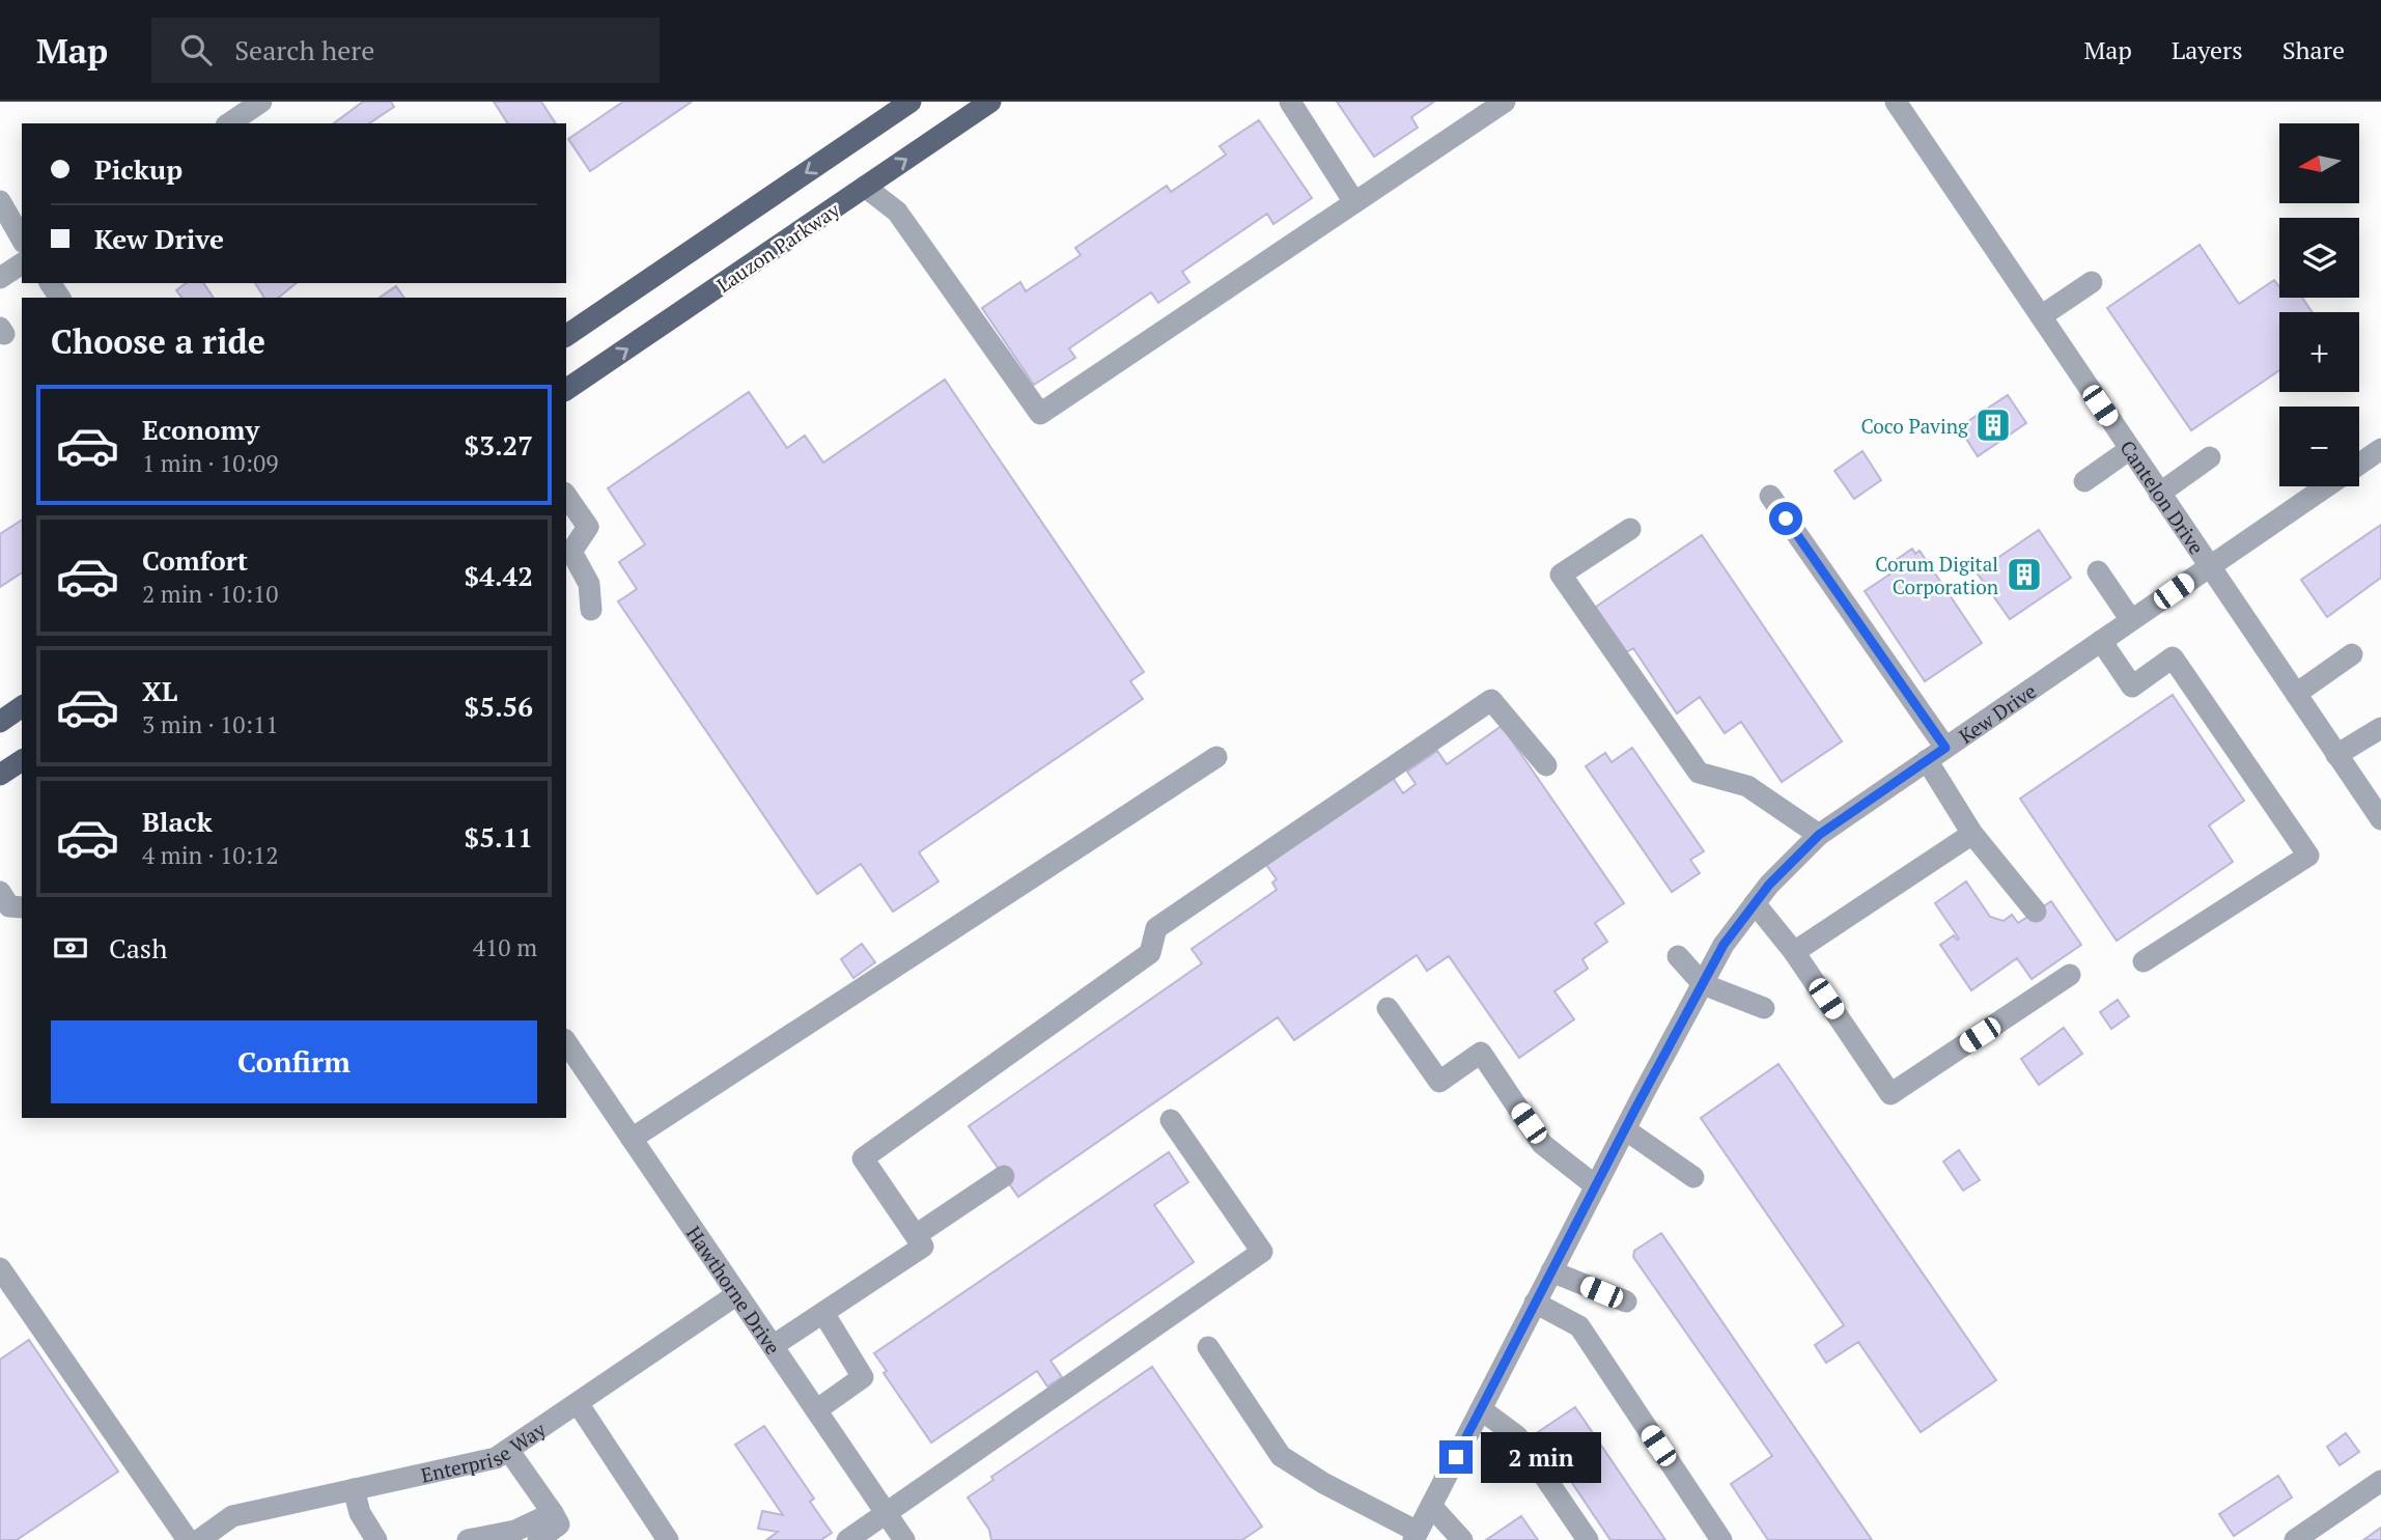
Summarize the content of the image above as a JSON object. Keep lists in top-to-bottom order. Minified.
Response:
{"streets":{"main road":["Lauzon Parkway"],"street":["Cantelon Drive","Kew Drive","Hawthorne Drive","Enterprise Way"]},"crossings":[["Cantelon Drive","Kew Drive"],["Hawthorne Drive","Enterprise Way"]],"places":{"building":["Coco Paving","Corum Digital Corporation"]},"north":"left","page":{"header":"Map","search":"Search here","nav":["Map","Layers","Share"],"map_buttons":["+","−"],"banner":["Pickup","Kew Drive"],"heading":"Choose a ride","list":[{"name":"Economy","note":"1 min · 10:09","value":"$3.27"},{"name":"Comfort","note":"2 min · 10:10","value":"$4.42"},{"name":"XL","note":"3 min · 10:11","value":"$5.56"},{"name":"Black","note":"4 min · 10:12","value":"$5.11"}],"pay":["Cash","410 m"],"buttons":"Confirm","bubble":"2 min"}}
